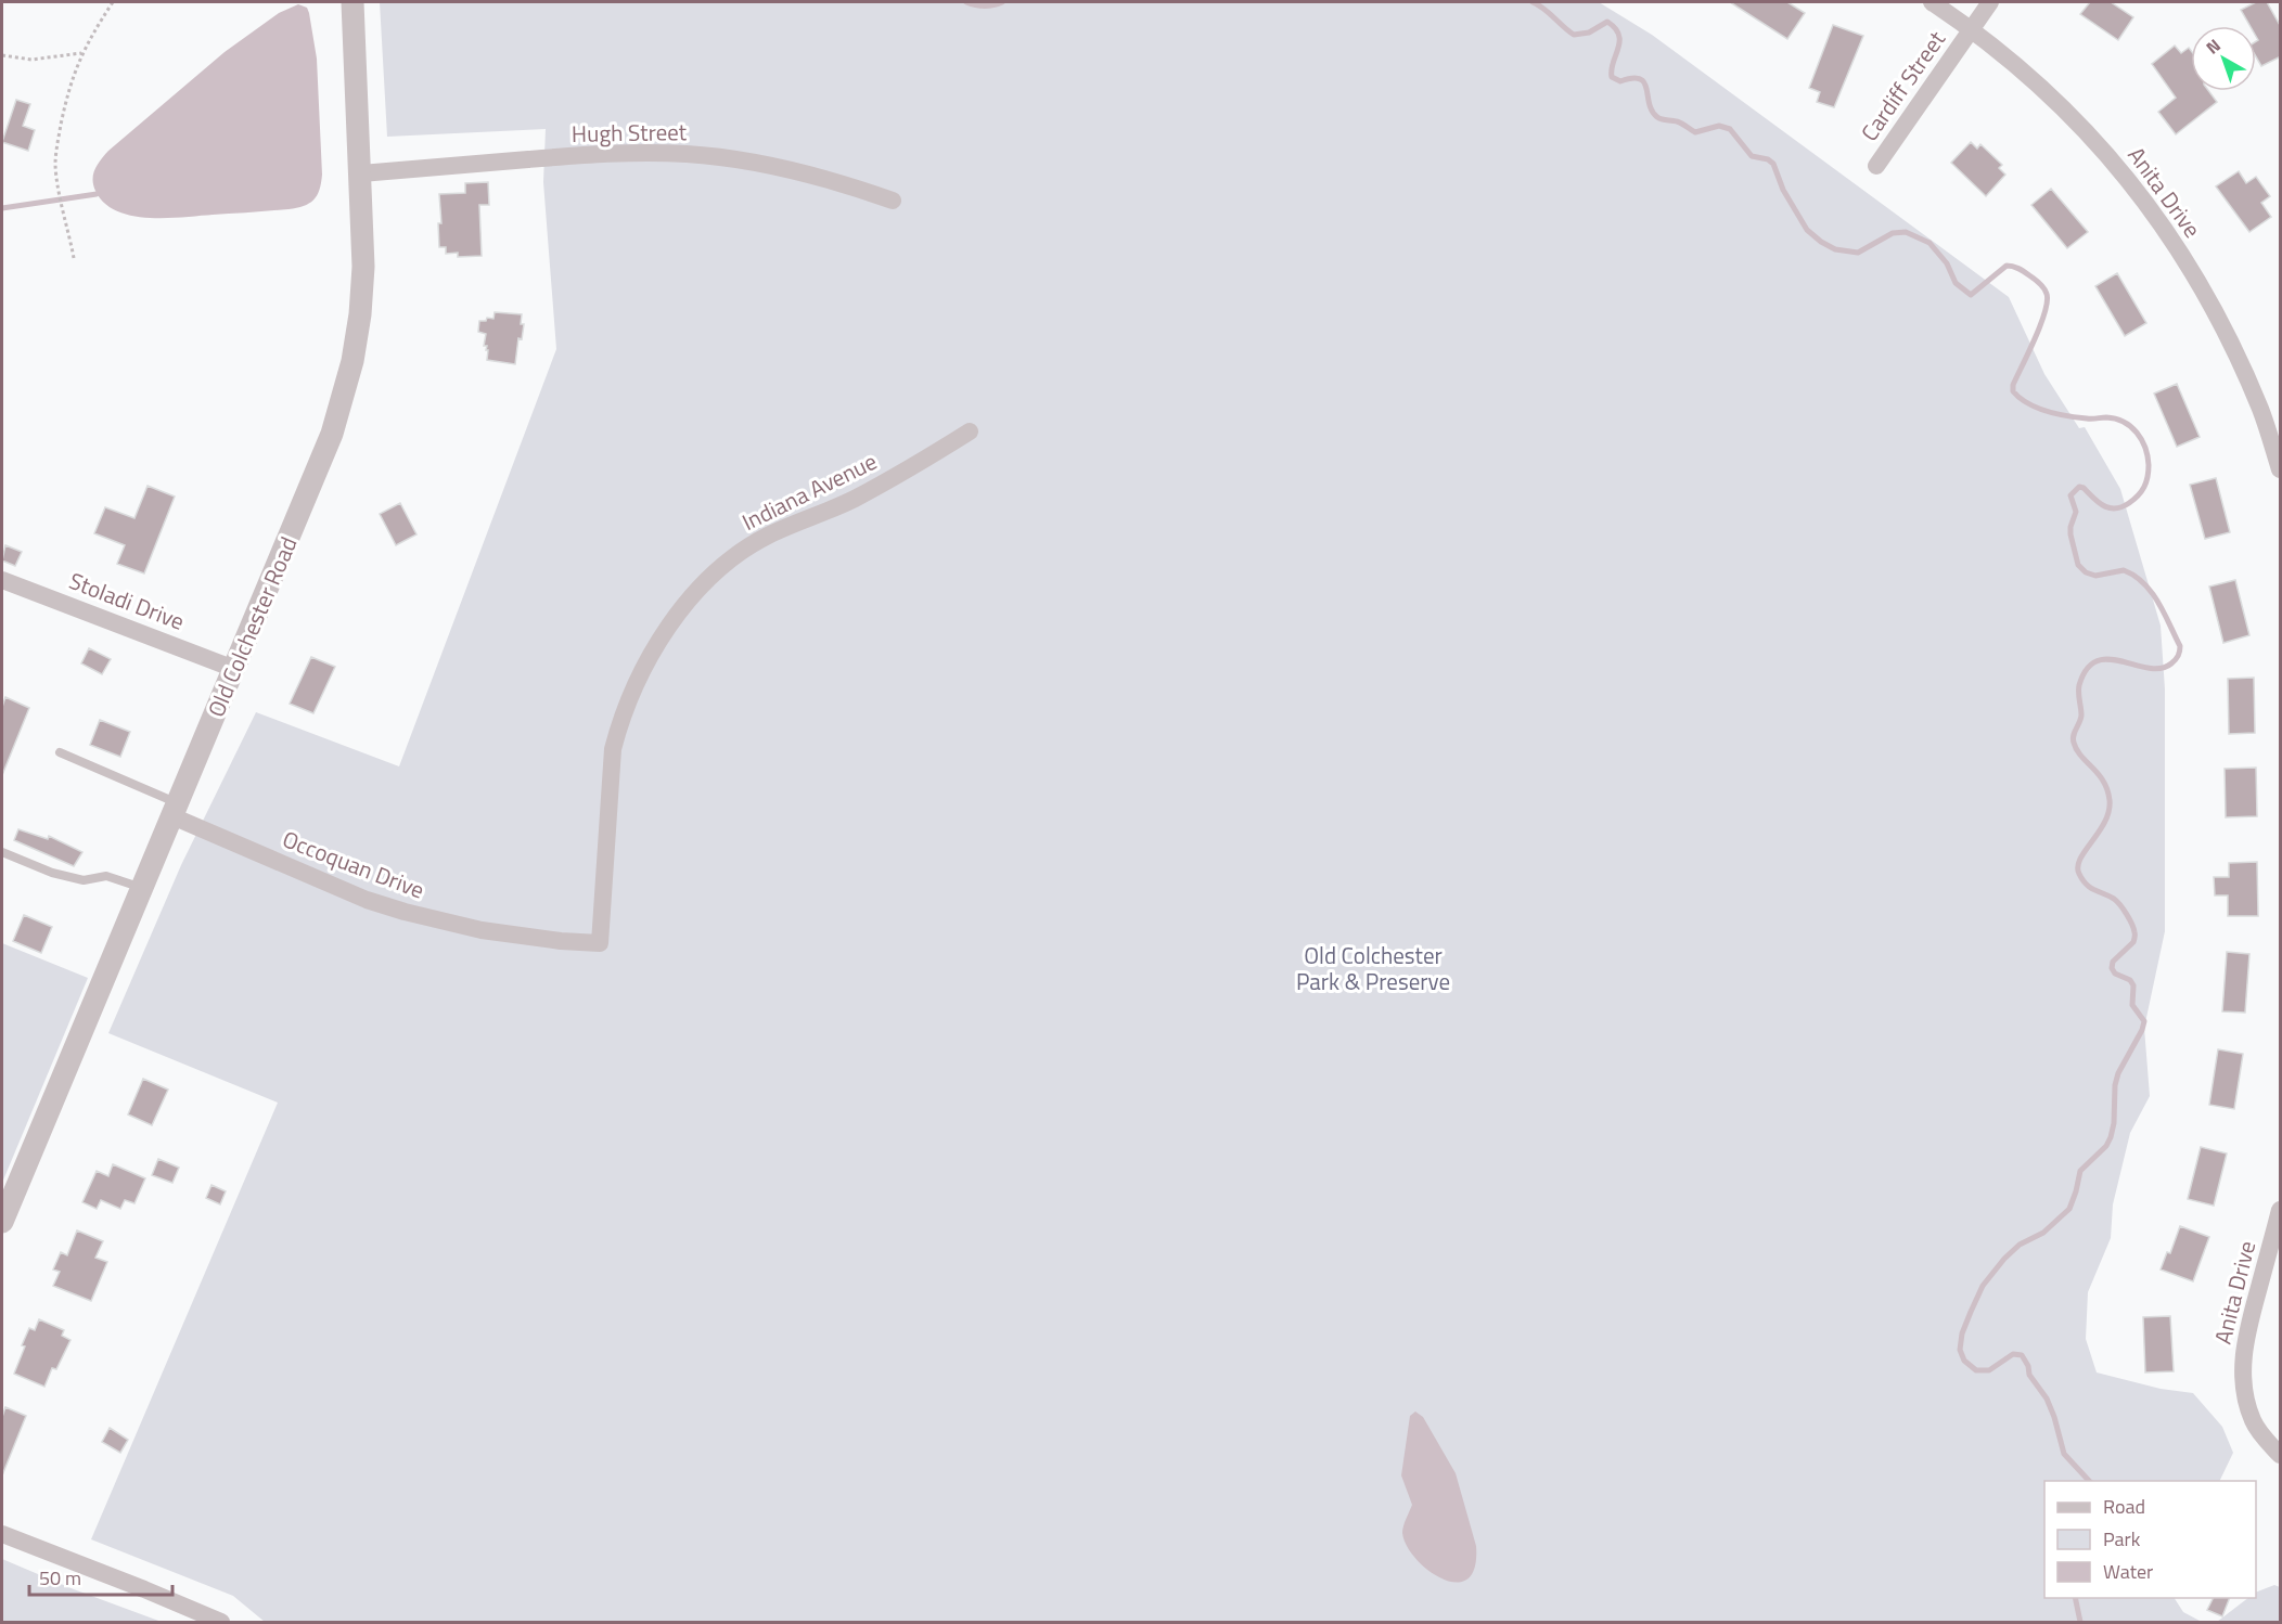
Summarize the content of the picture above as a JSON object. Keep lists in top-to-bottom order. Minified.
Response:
{"streets":{"street":["Cardiff Street","Hugh Street","Anita Drive","Indiana Avenue","Stoladi Drive","Old Colchester Road","Occoquan Drive"]},"crossings":[["Cardiff Street","Anita Drive"],["Hugh Street","Old Colchester Road"],["Indiana Avenue","Occoquan Drive"],["Stoladi Drive","Old Colchester Road"],["Old Colchester Road","Occoquan Drive"]],"parks":["Old Colchester Park & Preserve"],"legend":["Road","Park","Water"],"scale_bar":"50 m","north":"top left"}
